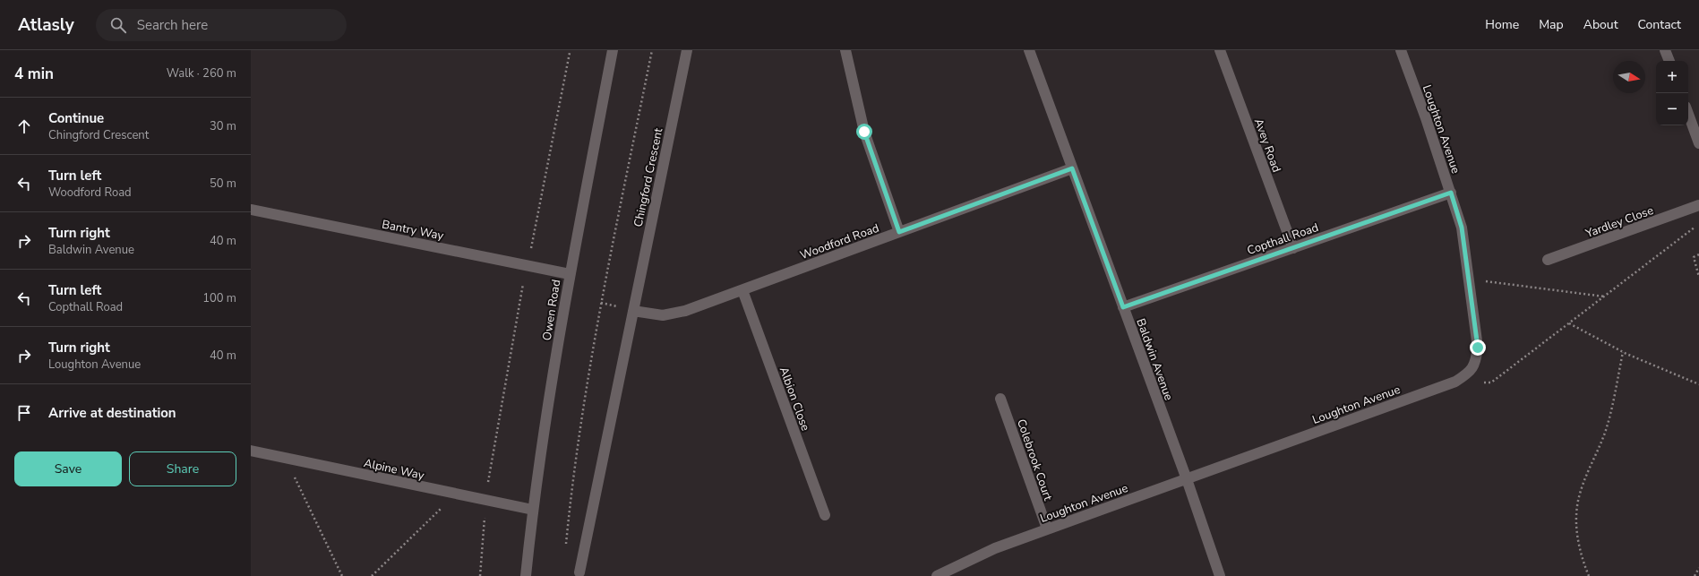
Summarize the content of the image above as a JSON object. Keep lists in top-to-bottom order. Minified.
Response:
{"streets":{"street":["Loughton Avenue","Avey Road","Chingford Crescent","Yardley Close","Bantry Way","Copthall Road","Woodford Road","Owen Road","Baldwin Avenue","Albion Close","Colebrook Court","Alpine Way"]},"crossings":[["Loughton Avenue","Copthall Road"],["Loughton Avenue","Baldwin Avenue"],["Loughton Avenue","Colebrook Court"],["Avey Road","Copthall Road"],["Chingford Crescent","Woodford Road"],["Bantry Way","Owen Road"],["Copthall Road","Baldwin Avenue"],["Woodford Road","Baldwin Avenue"],["Woodford Road","Albion Close"],["Owen Road","Alpine Way"]],"north":"right","page":{"header":"Atlasly","search":"Search here","nav":["Home","Map","About","Contact"],"heading":["4 min","Walk · 260 m"],"map_buttons":["+","−"],"list":[["Continue","Chingford Crescent","30 m"],["Turn left","Woodford Road","50 m"],["Turn right","Baldwin Avenue","40 m"],["Turn left","Copthall Road","100 m"],["Turn right","Loughton Avenue","40 m"],"Arrive at destination"],"buttons":["Save","Share"]}}
